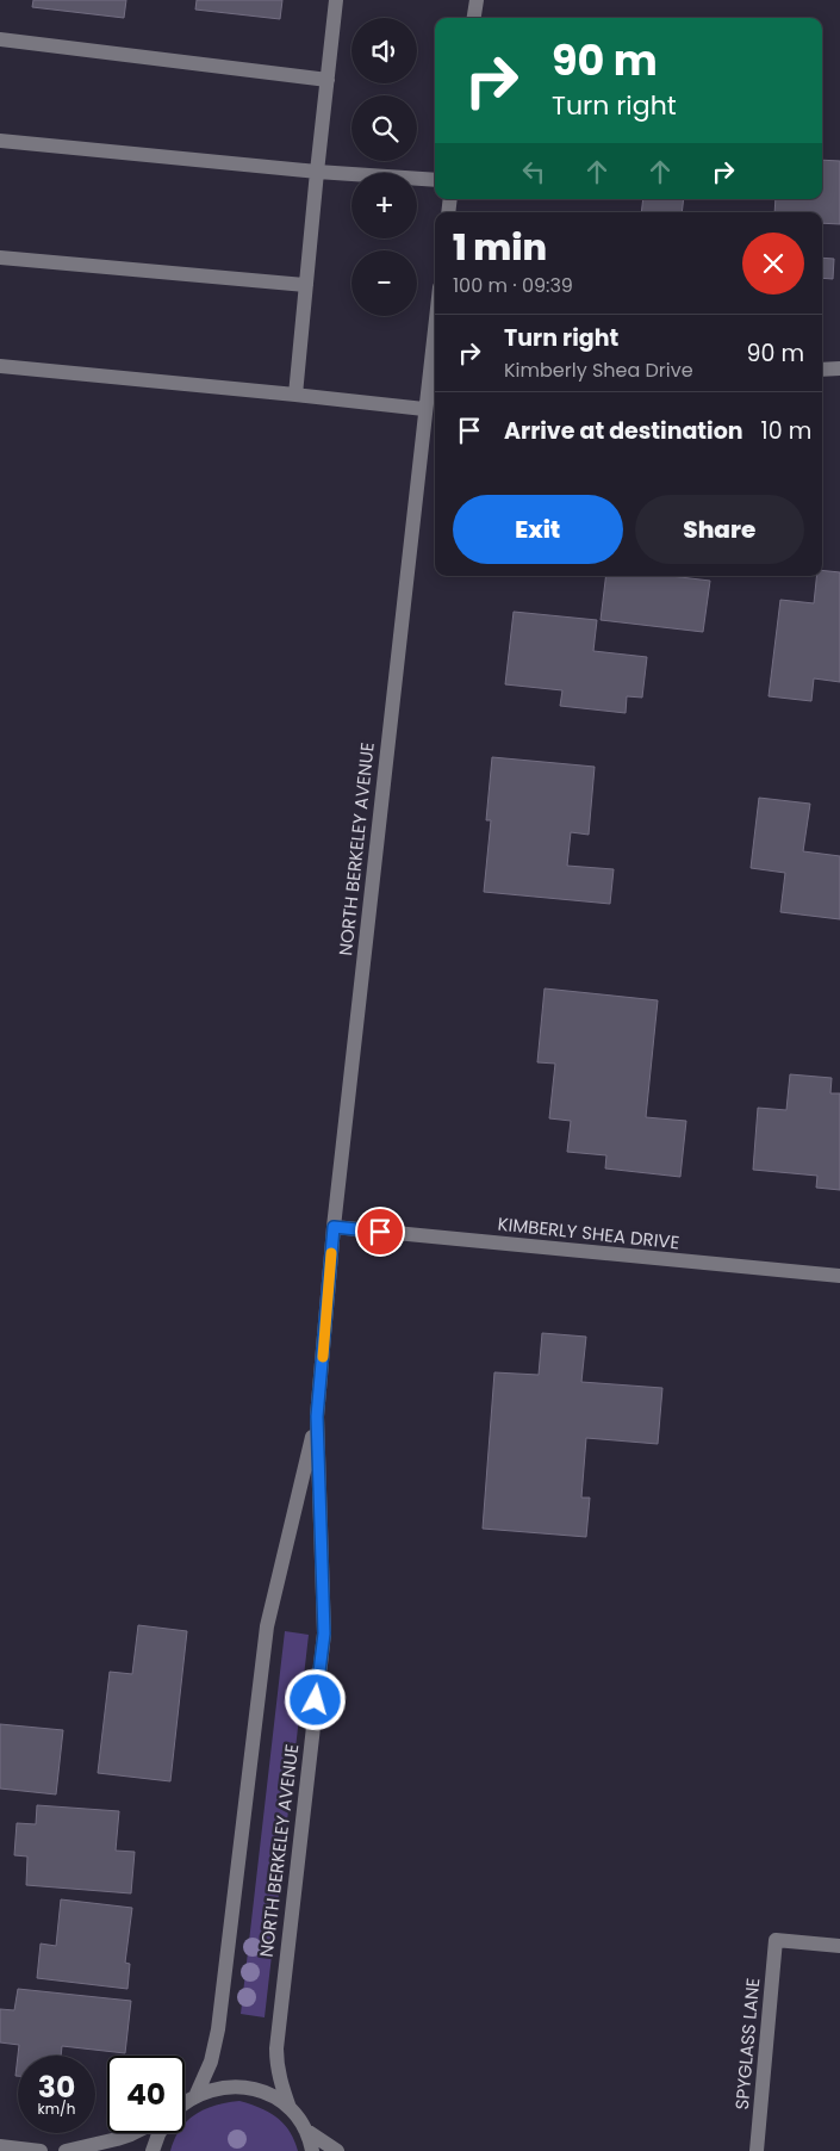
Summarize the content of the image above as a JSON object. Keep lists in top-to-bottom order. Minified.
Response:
{"streets":{"street":["NORTH BERKELEY AVENUE","KIMBERLY SHEA DRIVE","SPYGLASS LANE"]},"crossings":[["NORTH BERKELEY AVENUE","KIMBERLY SHEA DRIVE"]],"page":{"map_buttons":["+","−"],"turn":["90 m","Turn right"],"heading":["1 min","100 m · 09:39"],"list":[{"name":"Turn right","note":"Kimberly Shea Drive","value":"90 m"},{"name":"Arrive at destination","value":"10 m"}],"buttons":["Exit","Share"],"speed":"30 km/h","limit":"40"}}
